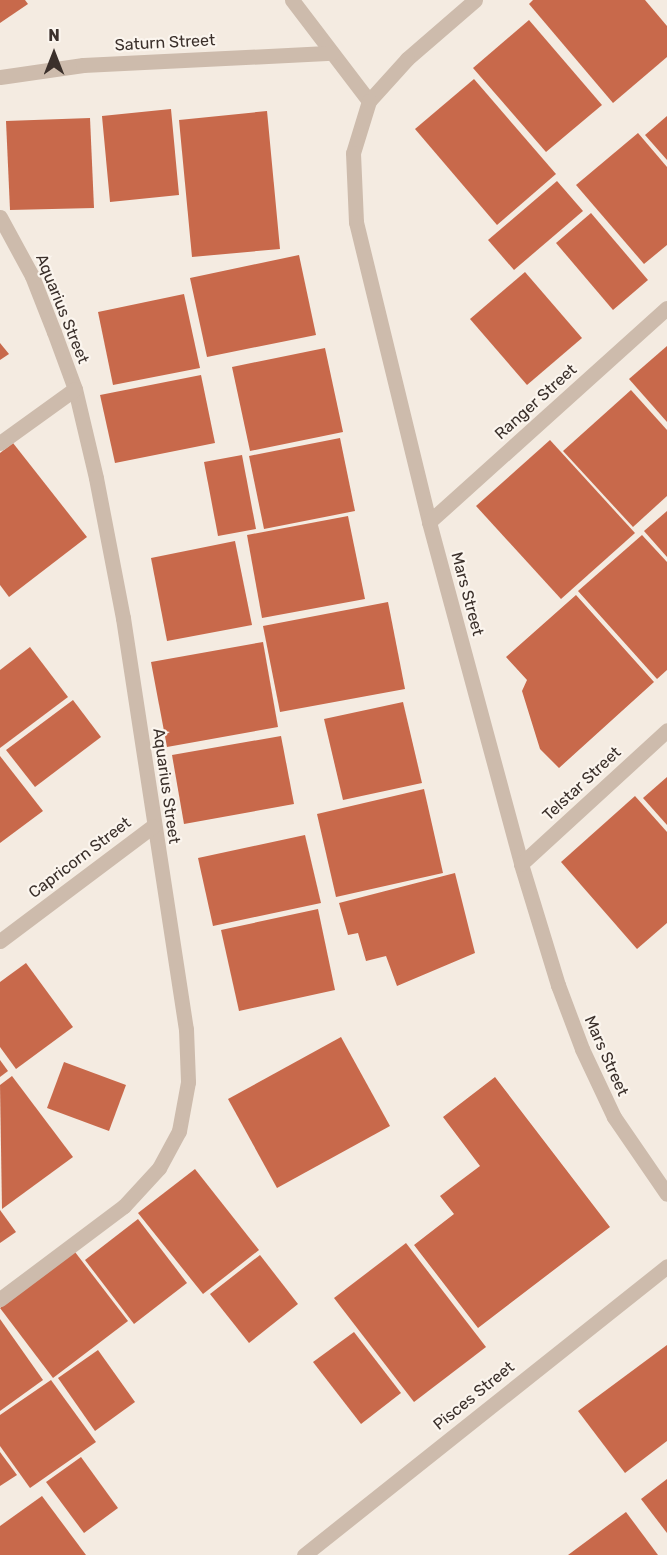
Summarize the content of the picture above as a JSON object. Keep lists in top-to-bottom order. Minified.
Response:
{"streets":{"street":["Saturn Street","Aquarius Street","Ranger Street","Mars Street","Telstar Street","Capricorn Street","Pisces Street"]},"crossings":[["Aquarius Street","Capricorn Street"],["Ranger Street","Mars Street"],["Mars Street","Telstar Street"]],"north":"top"}
